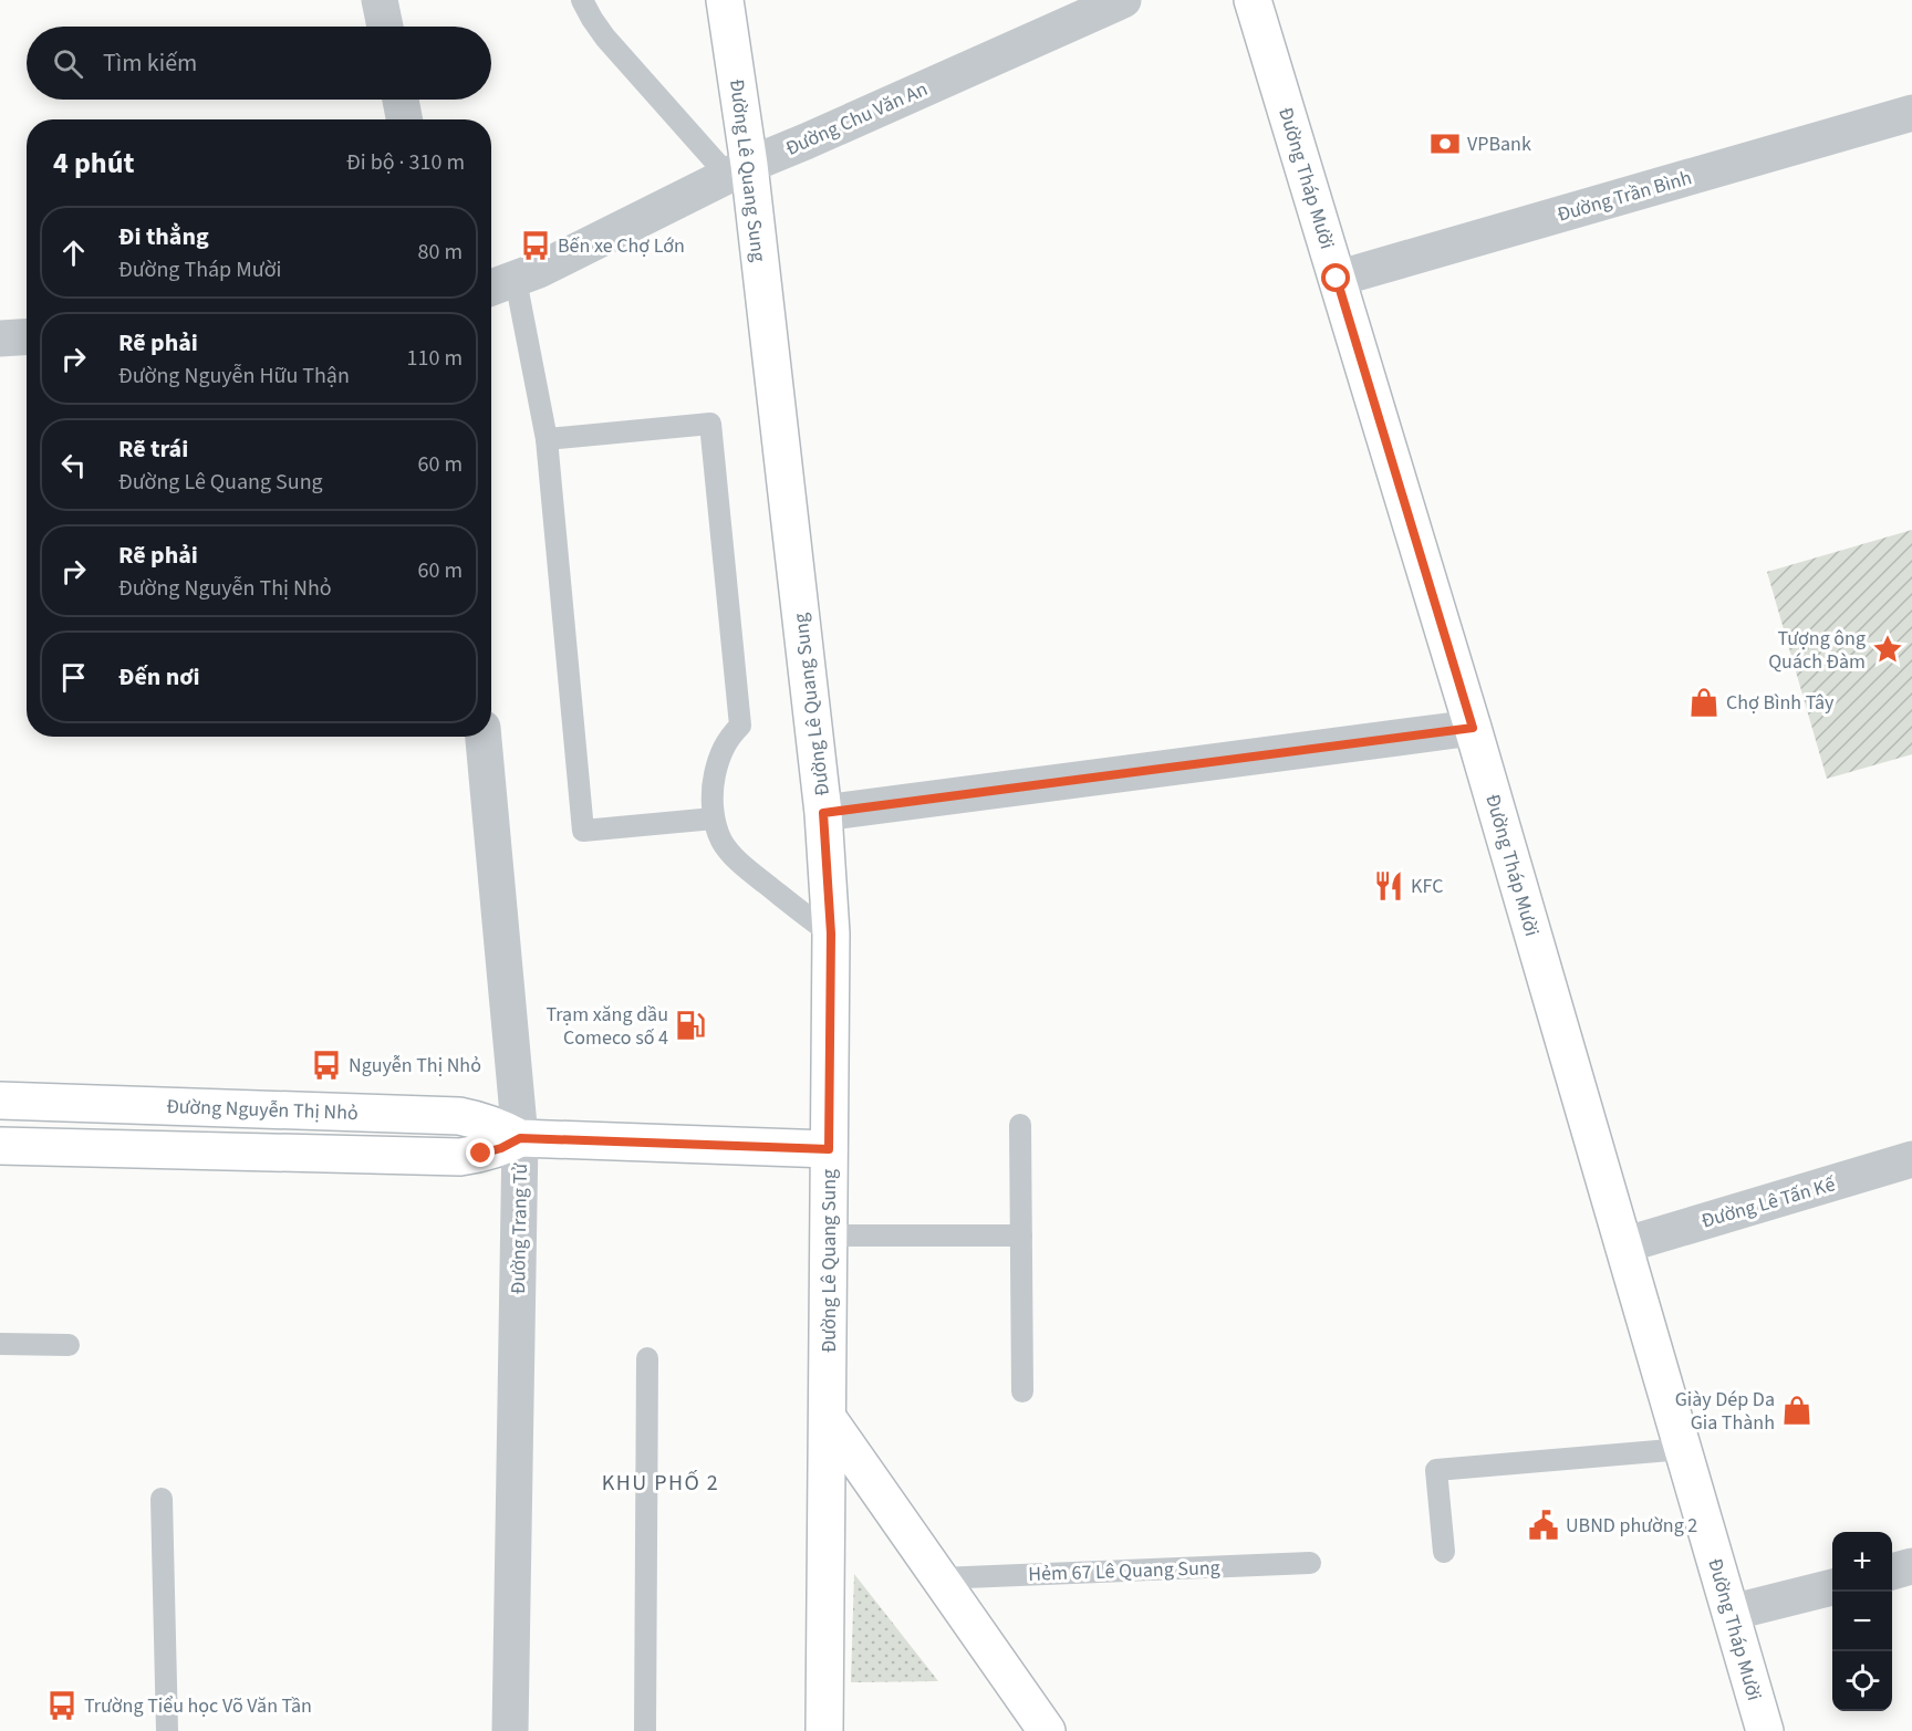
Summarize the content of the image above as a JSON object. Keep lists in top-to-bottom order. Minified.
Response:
{"streets":{"main road":["Đường Lê Quang Sung","Đường Tháp Mười","Đường Nguyễn Thị Nhỏ"],"street":["Đường Chu Văn An","Đường Trần Bình","Đường Lê Tấn Kế","Đường Trang Tử"],"lane":["Hẻm 67 Lê Quang Sung"]},"crossings":[["Đường Chu Văn An","Đường Lê Quang Sung"],["Đường Lê Quang Sung","Đường Nguyễn Thị Nhỏ"],["Đường Tháp Mười","Đường Trần Bình"],["Đường Tháp Mười","Đường Lê Tấn Kế"],["Đường Nguyễn Thị Nhỏ","Đường Trang Tử"]],"districts":["KHU PHỐ 2"],"places":{"bank":["VPBank"],"bus stop":["Bến xe Chợ Lớn","Nguyễn Thị Nhỏ","Trường Tiểu học Võ Văn Tần"],"place":["Tượng ông Quách Đàm"],"shop":["Chợ Bình Tây","Giày Dép Da Gia Thành"],"restaurant":["KFC"],"fuel station":["Trạm xăng dầu Comeco số 4"],"public building":["UBND phường 2"]},"page":{"search":"Tìm kiếm","heading":["4 phút","Đi bộ · 310 m"],"list":[["Đi thẳng","Đường Tháp Mười","80 m"],["Rẽ phải","Đường Nguyễn Hữu Thận","110 m"],["Rẽ trái","Đường Lê Quang Sung","60 m"],["Rẽ phải","Đường Nguyễn Thị Nhỏ","60 m"],"Đến nơi"],"map_buttons":["+","−"]}}
